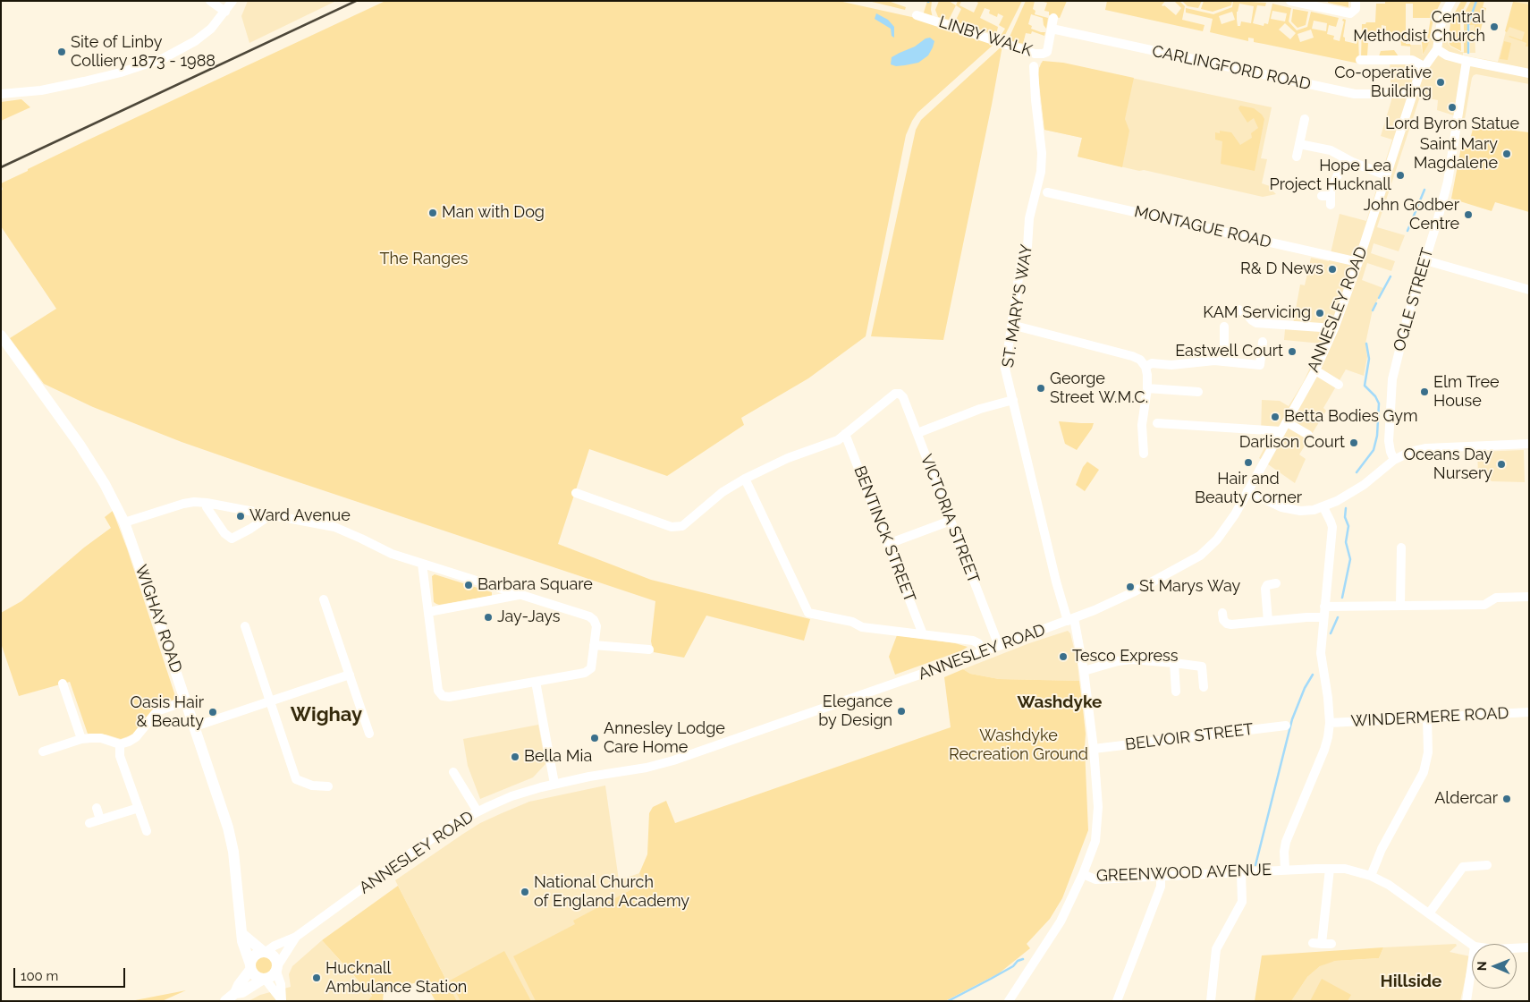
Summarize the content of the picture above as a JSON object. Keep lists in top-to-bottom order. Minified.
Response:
{"streets":{"main road":["WIGHAY ROAD"],"street":["LINBY WALK","CARLINGFORD ROAD","MONTAGUE ROAD","OGLE STREET","ST. MARY'S WAY","ANNESLEY ROAD","VICTORIA STREET","BENTINCK STREET","WINDERMERE ROAD","BELVOIR STREET","GREENWOOD AVENUE"]},"crossings":[["LINBY WALK","CARLINGFORD ROAD"],["LINBY WALK","ST. MARY'S WAY"],["CARLINGFORD ROAD","ANNESLEY ROAD"],["MONTAGUE ROAD","ANNESLEY ROAD"],["ST. MARY'S WAY","ANNESLEY ROAD"],["ST. MARY'S WAY","BELVOIR STREET"],["ST. MARY'S WAY","GREENWOOD AVENUE"],["ANNESLEY ROAD","VICTORIA STREET"],["ANNESLEY ROAD","WIGHAY ROAD"],["VICTORIA STREET","BENTINCK STREET"]],"districts":["Washdyke","Wighay","Hillside"],"parks":["The Ranges","Washdyke Recreation Ground"],"places":["Central Methodist Church","Site of Linby Colliery 1873 - 1988","Co-operative Building","Lord Byron Statue","Saint Mary Magdalene","Hope Lea Project Hucknall","Man with Dog","John Godber Centre","R& D News","KAM Servicing","Eastwell Court","George Street W.M.C.","Elm Tree House","Betta Bodies Gym","Darlison Court","Hair and Beauty Corner","Oceans Day Nursery","Ward Avenue","Barbara Square","St Marys Way","Jay-Jays","Tesco Express","Elegance by Design","Oasis Hair & Beauty","Annesley Lodge Care Home","Bella Mia","Aldercar","National Church of England Academy","Hucknall Ambulance Station"],"scale_bar":"100 m","north":"left"}
